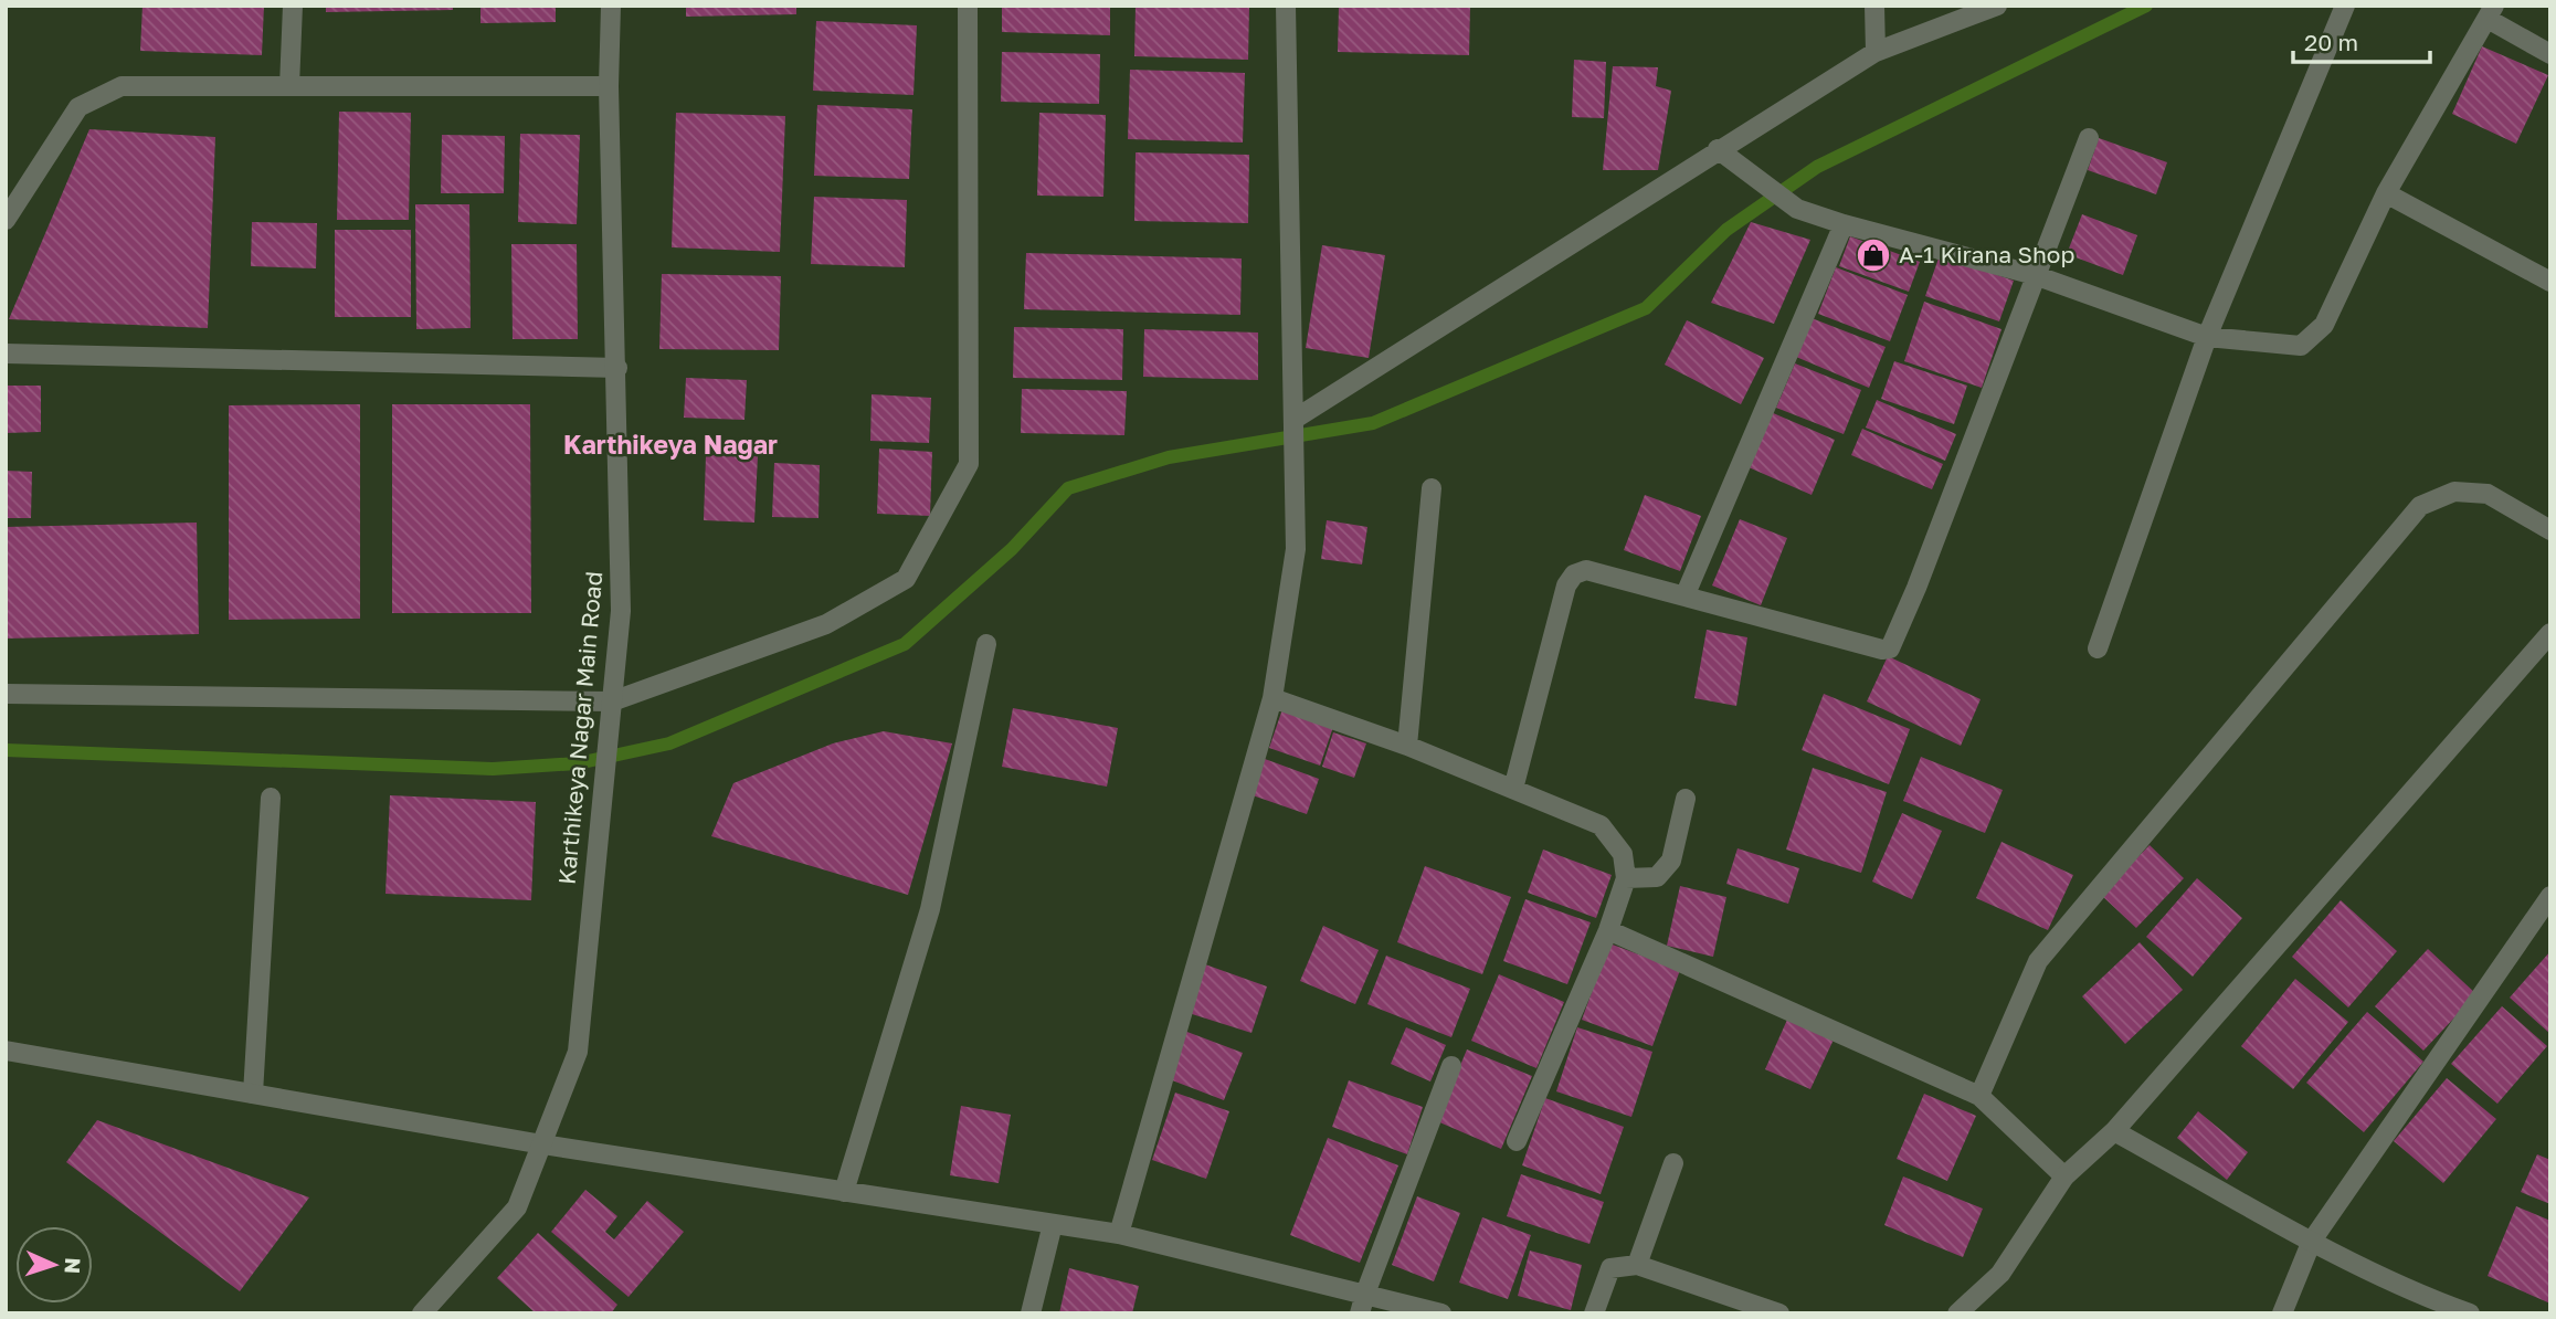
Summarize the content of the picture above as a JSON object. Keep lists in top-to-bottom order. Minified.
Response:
{"streets":{"street":["Karthikeya Nagar Main Road"]},"districts":["Karthikeya Nagar"],"places":{"shop":["A-1 Kirana Shop"]},"scale_bar":"20 m","north":"right"}
